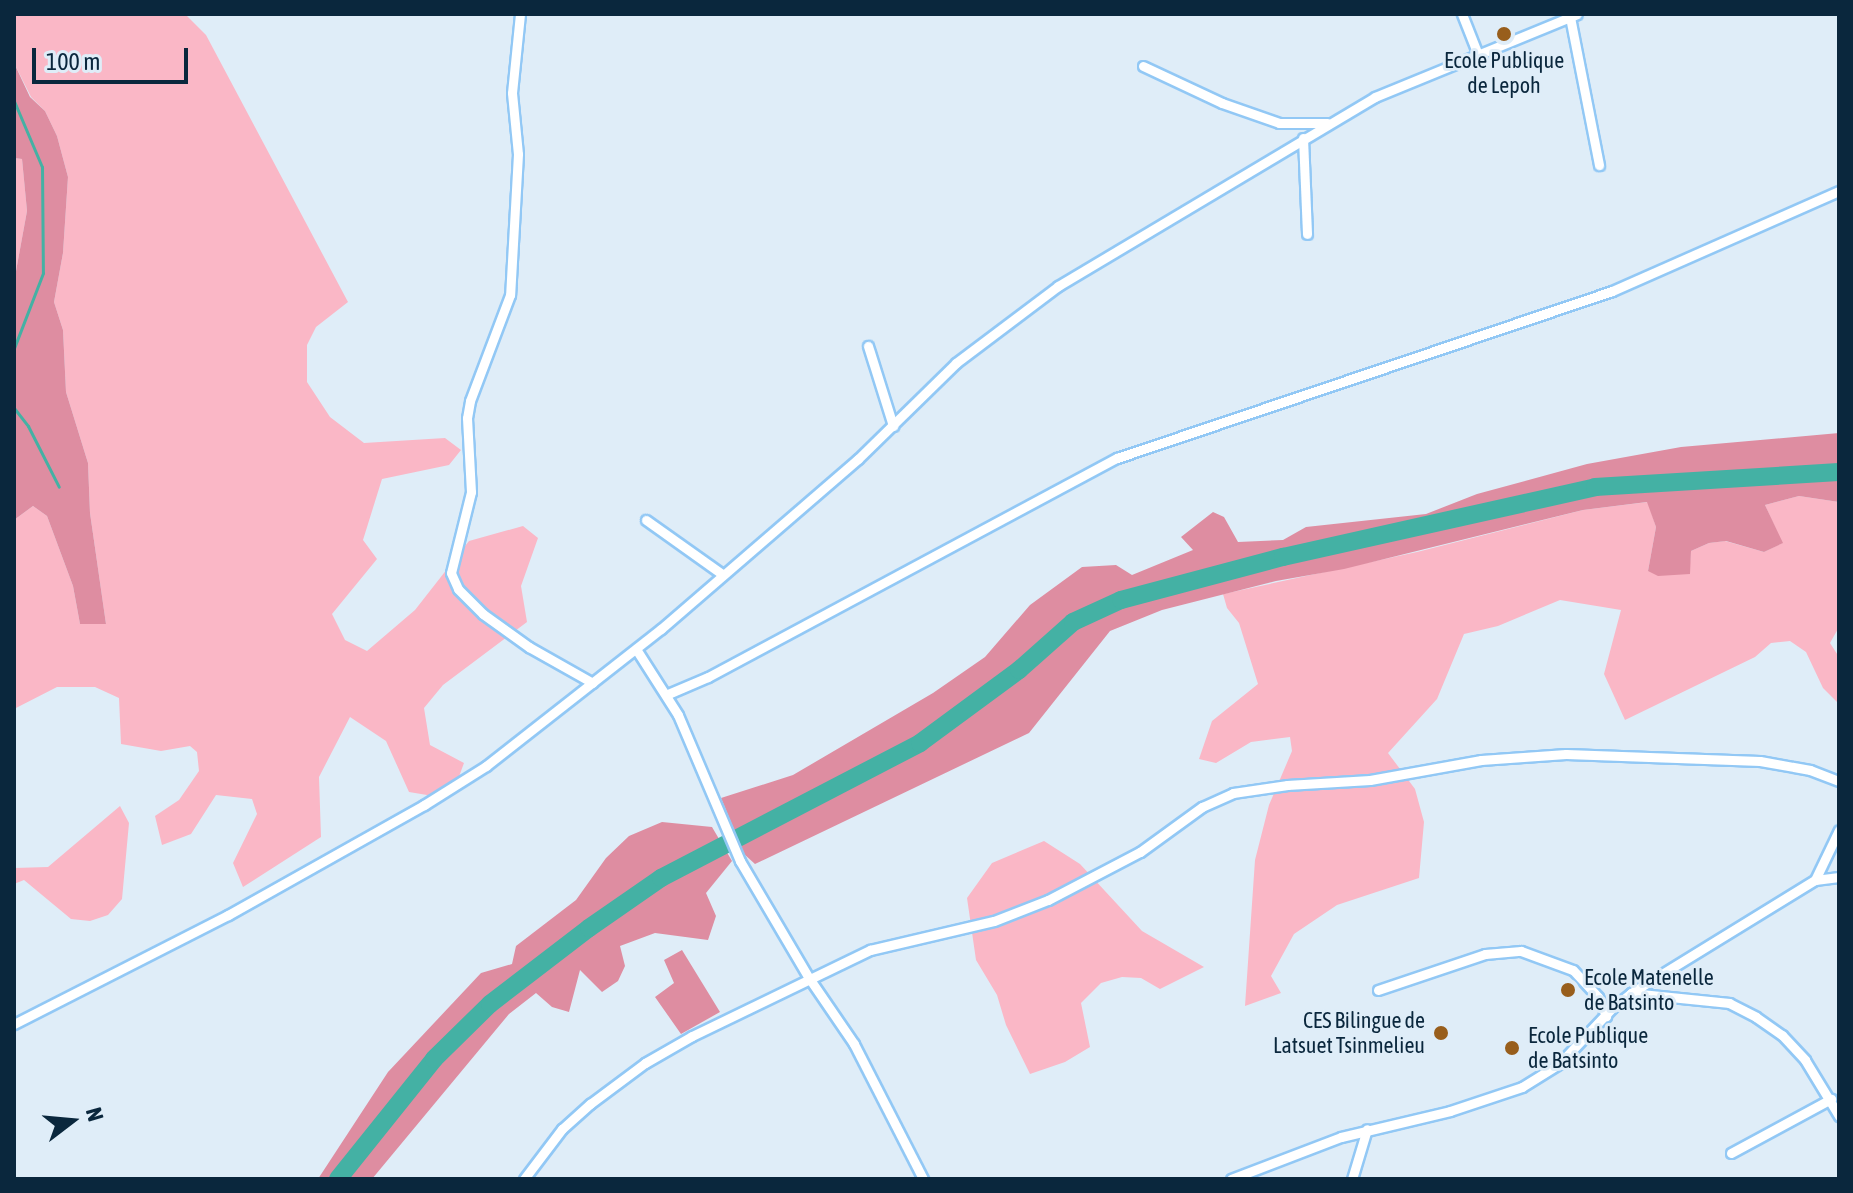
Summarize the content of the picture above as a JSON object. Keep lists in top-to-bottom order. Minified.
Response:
{"places":["Ecole Publique de Lepoh","Ecole Matenelle de Batsinto","CES Bilingue de Latsuet Tsinmelieu","Ecole Publique de Batsinto"],"scale_bar":"100 m","north":"right"}
